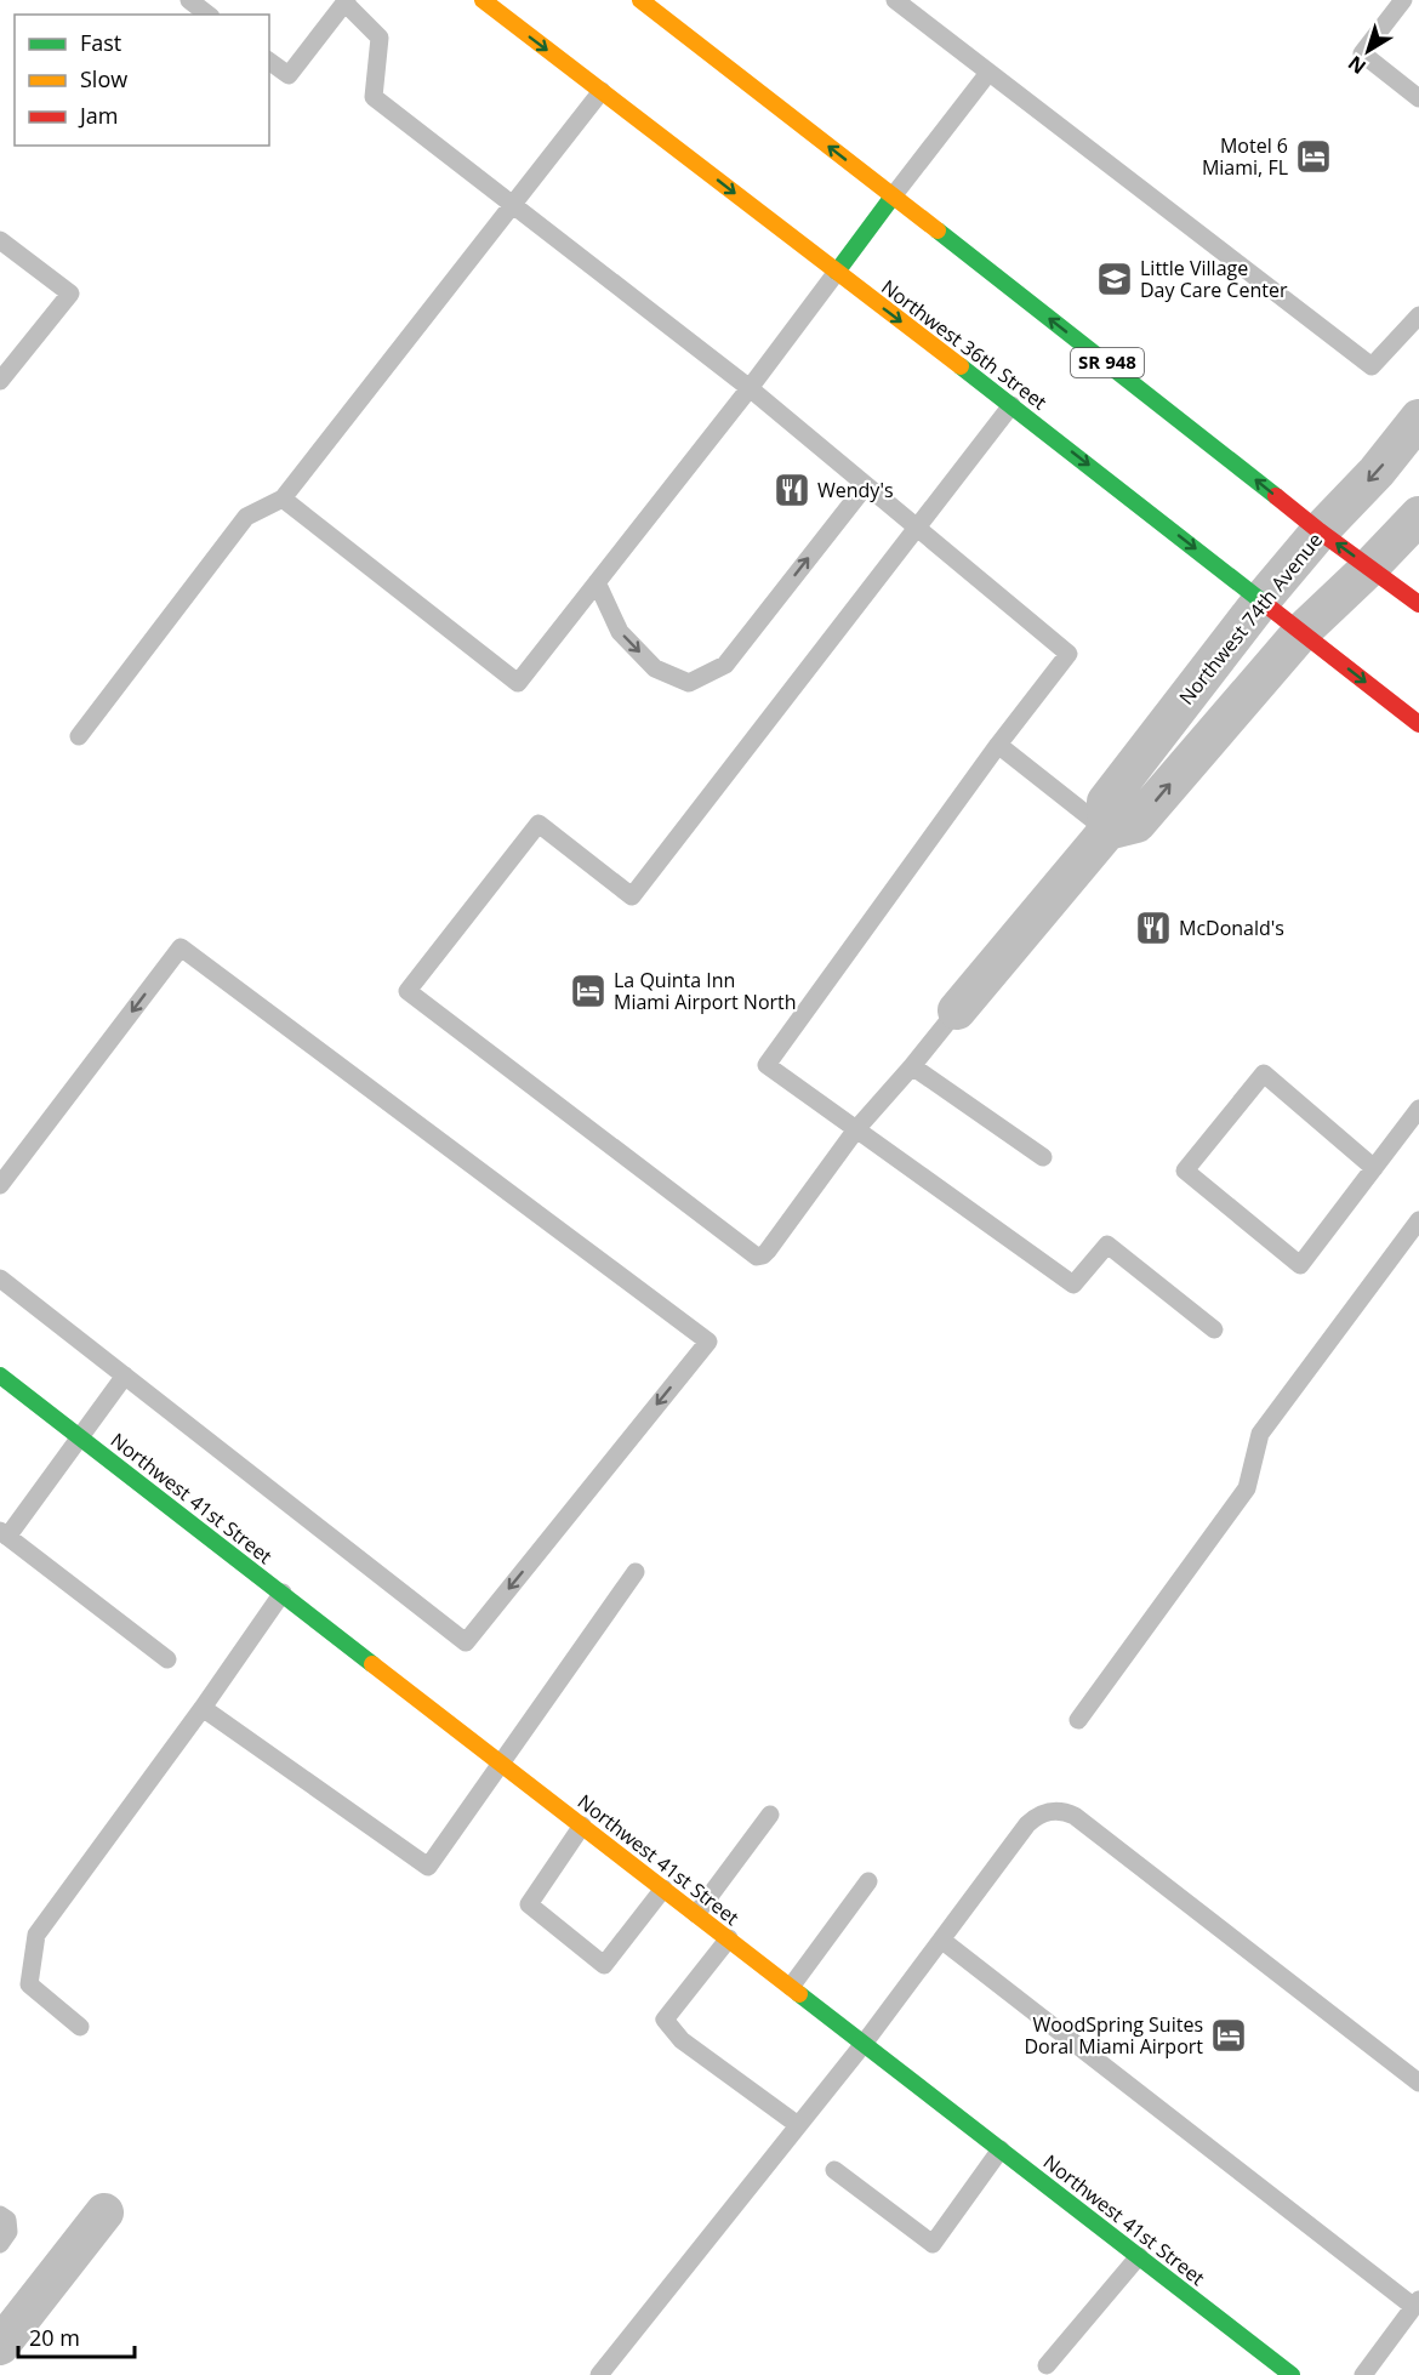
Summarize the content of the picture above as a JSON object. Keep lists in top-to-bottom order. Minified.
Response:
{"streets":{"main road":["Northwest 36th Street","SR 948","Northwest 41st Street"],"street":["Northwest 74th Avenue"]},"crossings":[["Northwest 36th Street","Northwest 74th Avenue"],["SR 948","Northwest 74th Avenue"]],"places":{"hotel":["Motel 6 Miami, FL","La Quinta Inn Miami Airport North","WoodSpring Suites Doral Miami Airport"],"school or university":["Little Village Day Care Center"],"restaurant":["Wendy's","McDonald's"]},"legend":["Fast","Slow","Jam"],"scale_bar":"20 m","north":"bottom left"}
